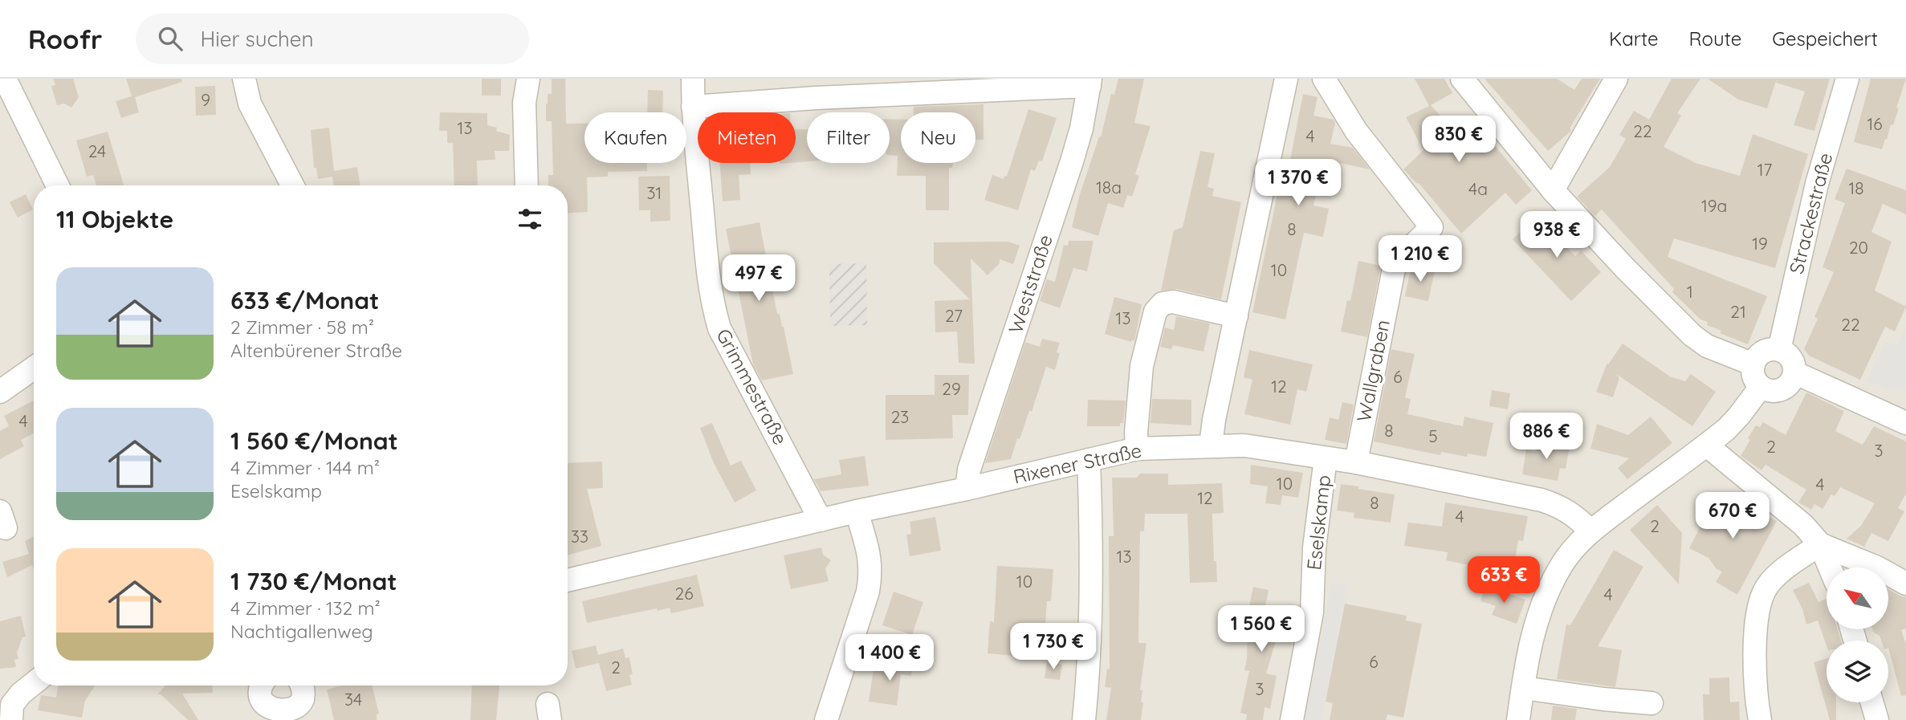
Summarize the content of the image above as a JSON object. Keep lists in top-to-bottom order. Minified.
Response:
{"streets":{"street":["Strackestraße","Weststraße","Wallgraben","Grimmestraße","Rixener Straße","Eselskamp"]},"crossings":[["Weststraße","Rixener Straße"],["Wallgraben","Rixener Straße"],["Grimmestraße","Rixener Straße"],["Rixener Straße","Eselskamp"]],"house_numbers":["9","16","13","22","4","24","17","18a","18","4a","31","19a","8","19","20","10","1","21","27","13","22","6","12","29","23","4","8","5","2","3","10","4","12","8","4","2","33","13","10","26","4","6","2","3","34"],"north":"top left","page":{"header":"Roofr","search":"Hier suchen","nav":["Karte","Route","Gespeichert"],"chip":["Kaufen","Mieten","Filter","Neu"],"price":["830 €","1 370 €","938 €","1 210 €","497 €","886 €","670 €","633 €","1 560 €","1 730 €","1 400 €"],"heading":"11 Objekte","list":[{"name":"633 €/Monat","note":"2 Zimmer · 58 m² · Altenbürener Straße"},{"name":"1 560 €/Monat","note":"4 Zimmer · 144 m² · Eselskamp"},{"name":"1 730 €/Monat","note":"4 Zimmer · 132 m² · Nachtigallenweg"}]}}
